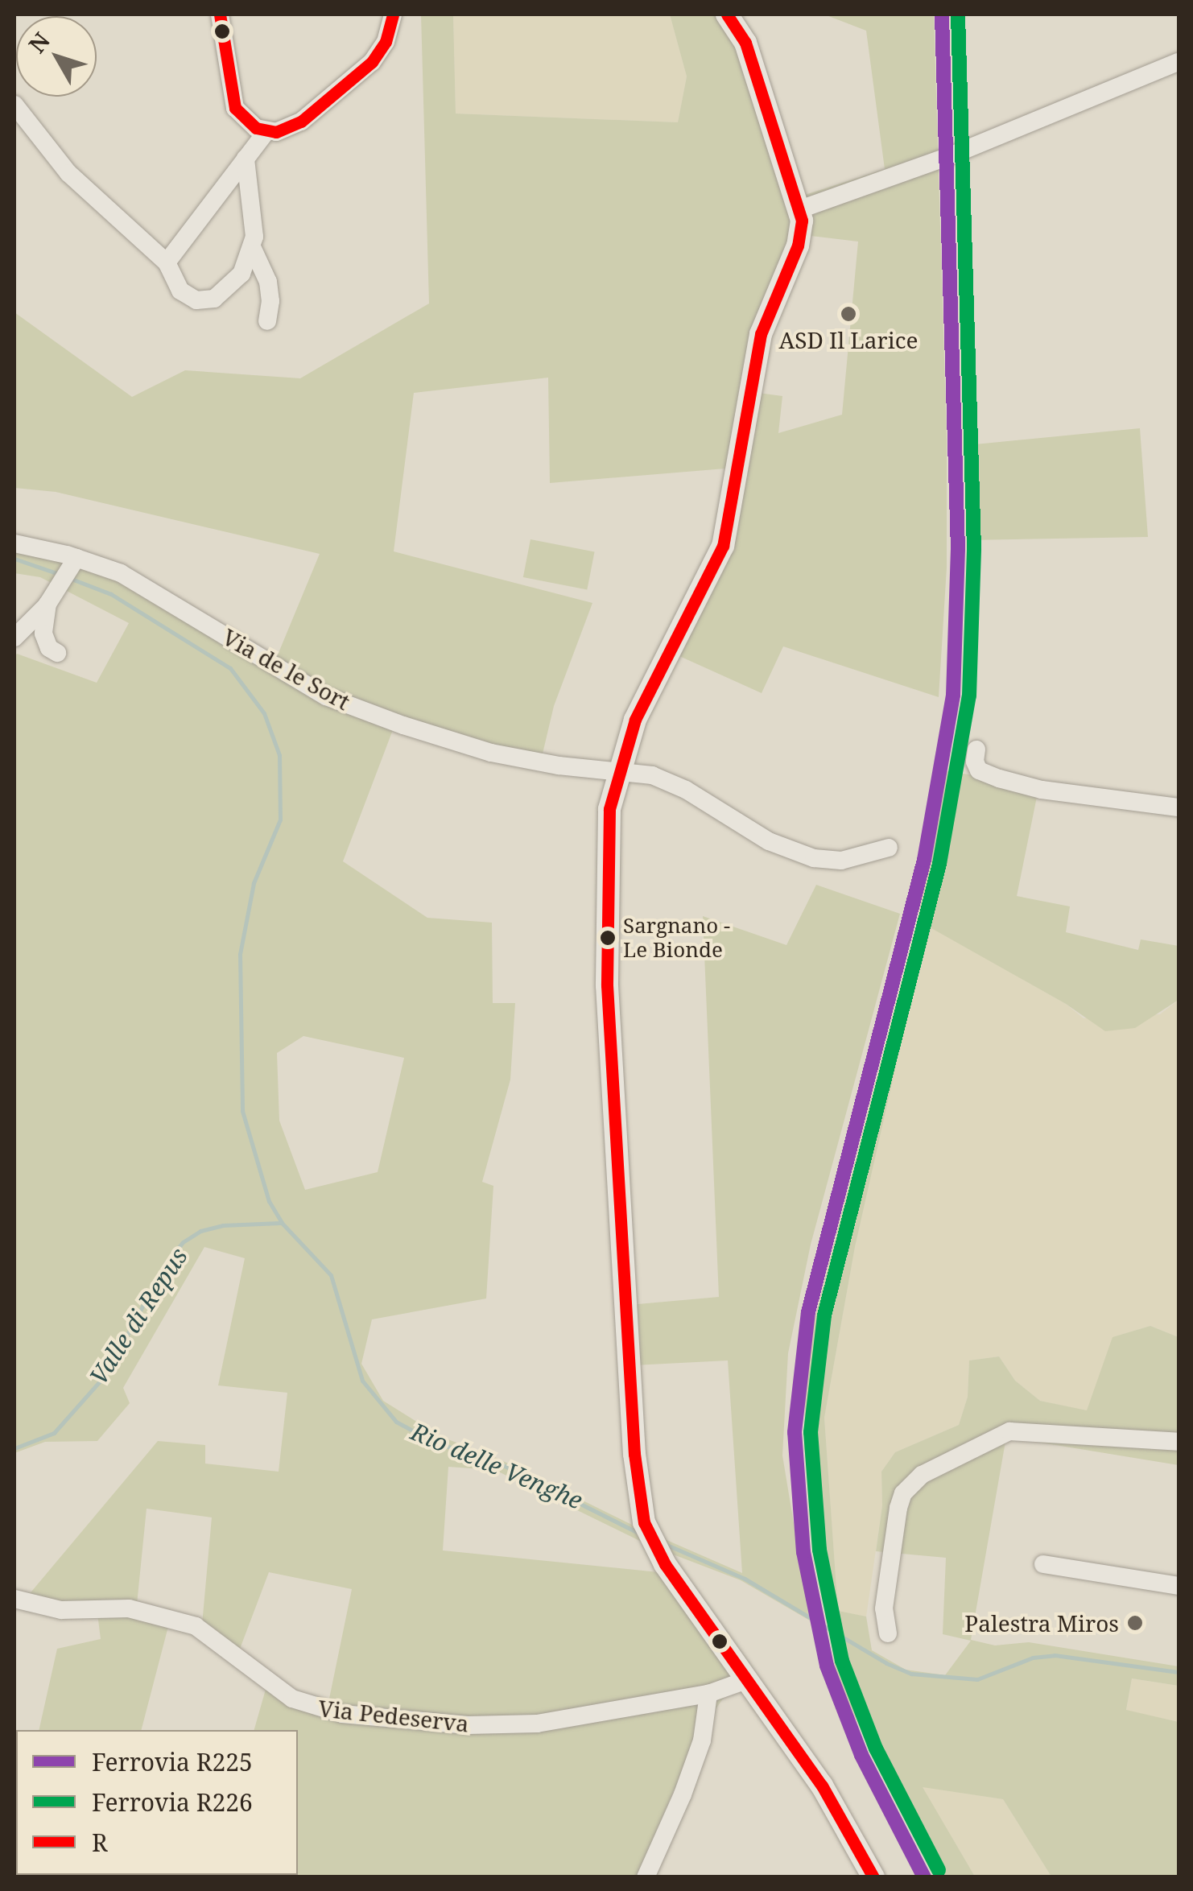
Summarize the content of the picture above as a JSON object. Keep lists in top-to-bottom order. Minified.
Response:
{"streets":{"street":["Via de le Sort","Via Pedeserva"]},"water":["Valle di Repus","Rio delle Venghe"],"places":["ASD Il Larice","Sargnano - Le Bionde","Palestra Miros"],"lines":["rail line R225","rail line R226","transit line R"],"legend":["Ferrovia R225","Ferrovia R226","R"],"north":"top left"}
